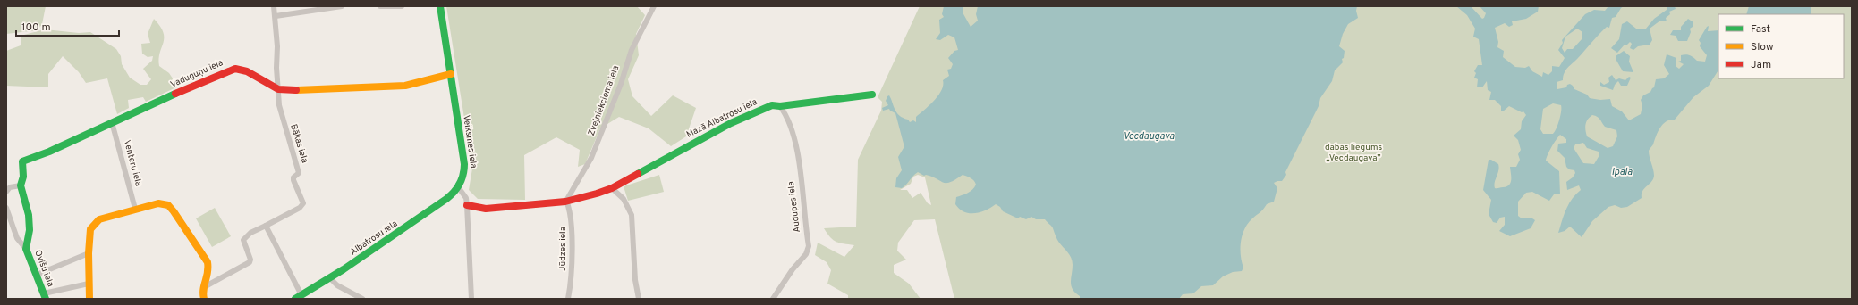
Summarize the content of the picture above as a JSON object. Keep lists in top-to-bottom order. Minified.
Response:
{"streets":{"street":["Vaduguņu iela","Zvejniekciema iela","Mazā Albatrosu iela","Veiksmes iela","Bākas iela","Venteru iela","Audupes iela","Albatrosu iela","Jūdzes iela","Ovīšu iela"]},"crossings":[["Vaduguņu iela","Veiksmes iela"],["Vaduguņu iela","Bākas iela"],["Vaduguņu iela","Venteru iela"],["Vaduguņu iela","Ovīšu iela"],["Zvejniekciema iela","Jūdzes iela"],["Mazā Albatrosu iela","Audupes iela"],["Veiksmes iela","Albatrosu iela"]],"water":["Vecdaugava","Ipala"],"parks":["dabas liegums „Vecdaugava”"],"legend":["Fast","Slow","Jam"],"scale_bar":"100 m"}
